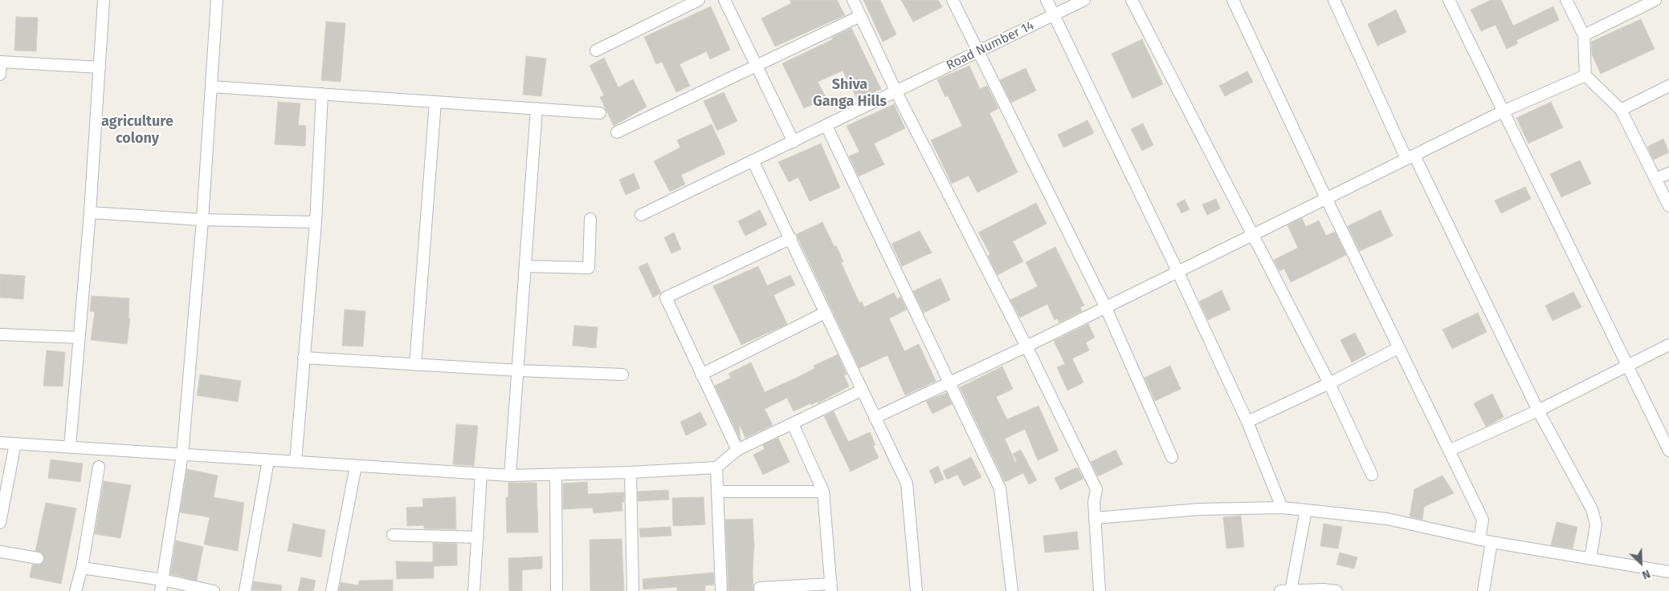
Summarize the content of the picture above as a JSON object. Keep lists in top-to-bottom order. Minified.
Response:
{"streets":{"street":["Road Number 14"]},"districts":["Shiva Ganga Hills","agriculture colony"],"north":"bottom right"}
